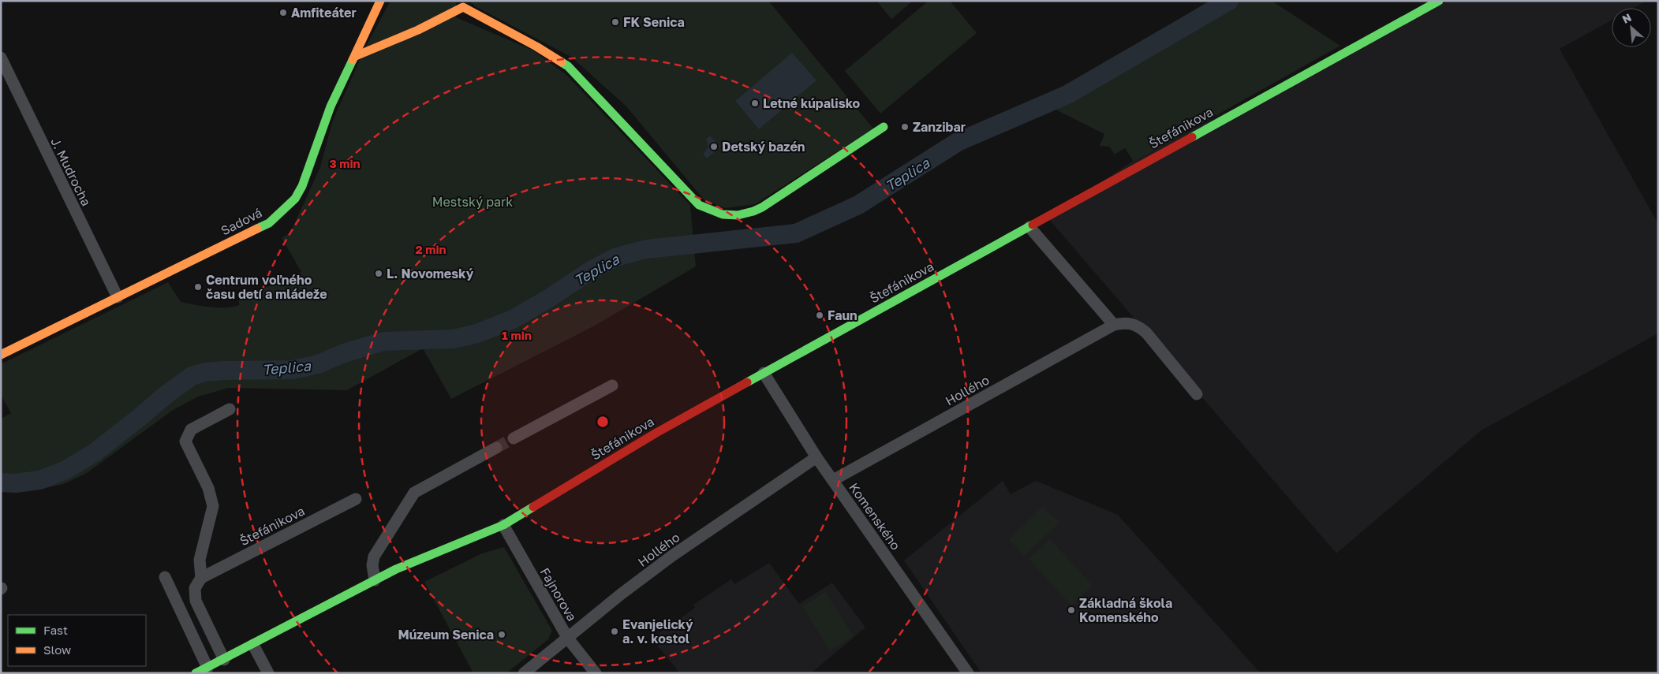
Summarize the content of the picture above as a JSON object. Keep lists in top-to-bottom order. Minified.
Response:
{"streets":{"street":["Štefánikova","J. Mudrocha","Sadová","Hollého","Komenského","Fajnorova"]},"crossings":[["Štefánikova","Komenského"],["Štefánikova","Fajnorova"],["J. Mudrocha","Sadová"],["Hollého","Komenského"],["Hollého","Fajnorova"]],"water":["Teplica"],"parks":["Mestský park"],"places":["Amfiteáter","FK Senica","Letné kúpalisko","Zanzibar","Detský bazén","L. Novomeský","Centrum voľného času detí a mládeže","Faun","Základná škola Komenského","Evanjelický a. v. kostol","Múzeum Senica"],"legend":["Fast","Slow"],"north":"top left","rings":["3 min","2 min","1 min"]}
